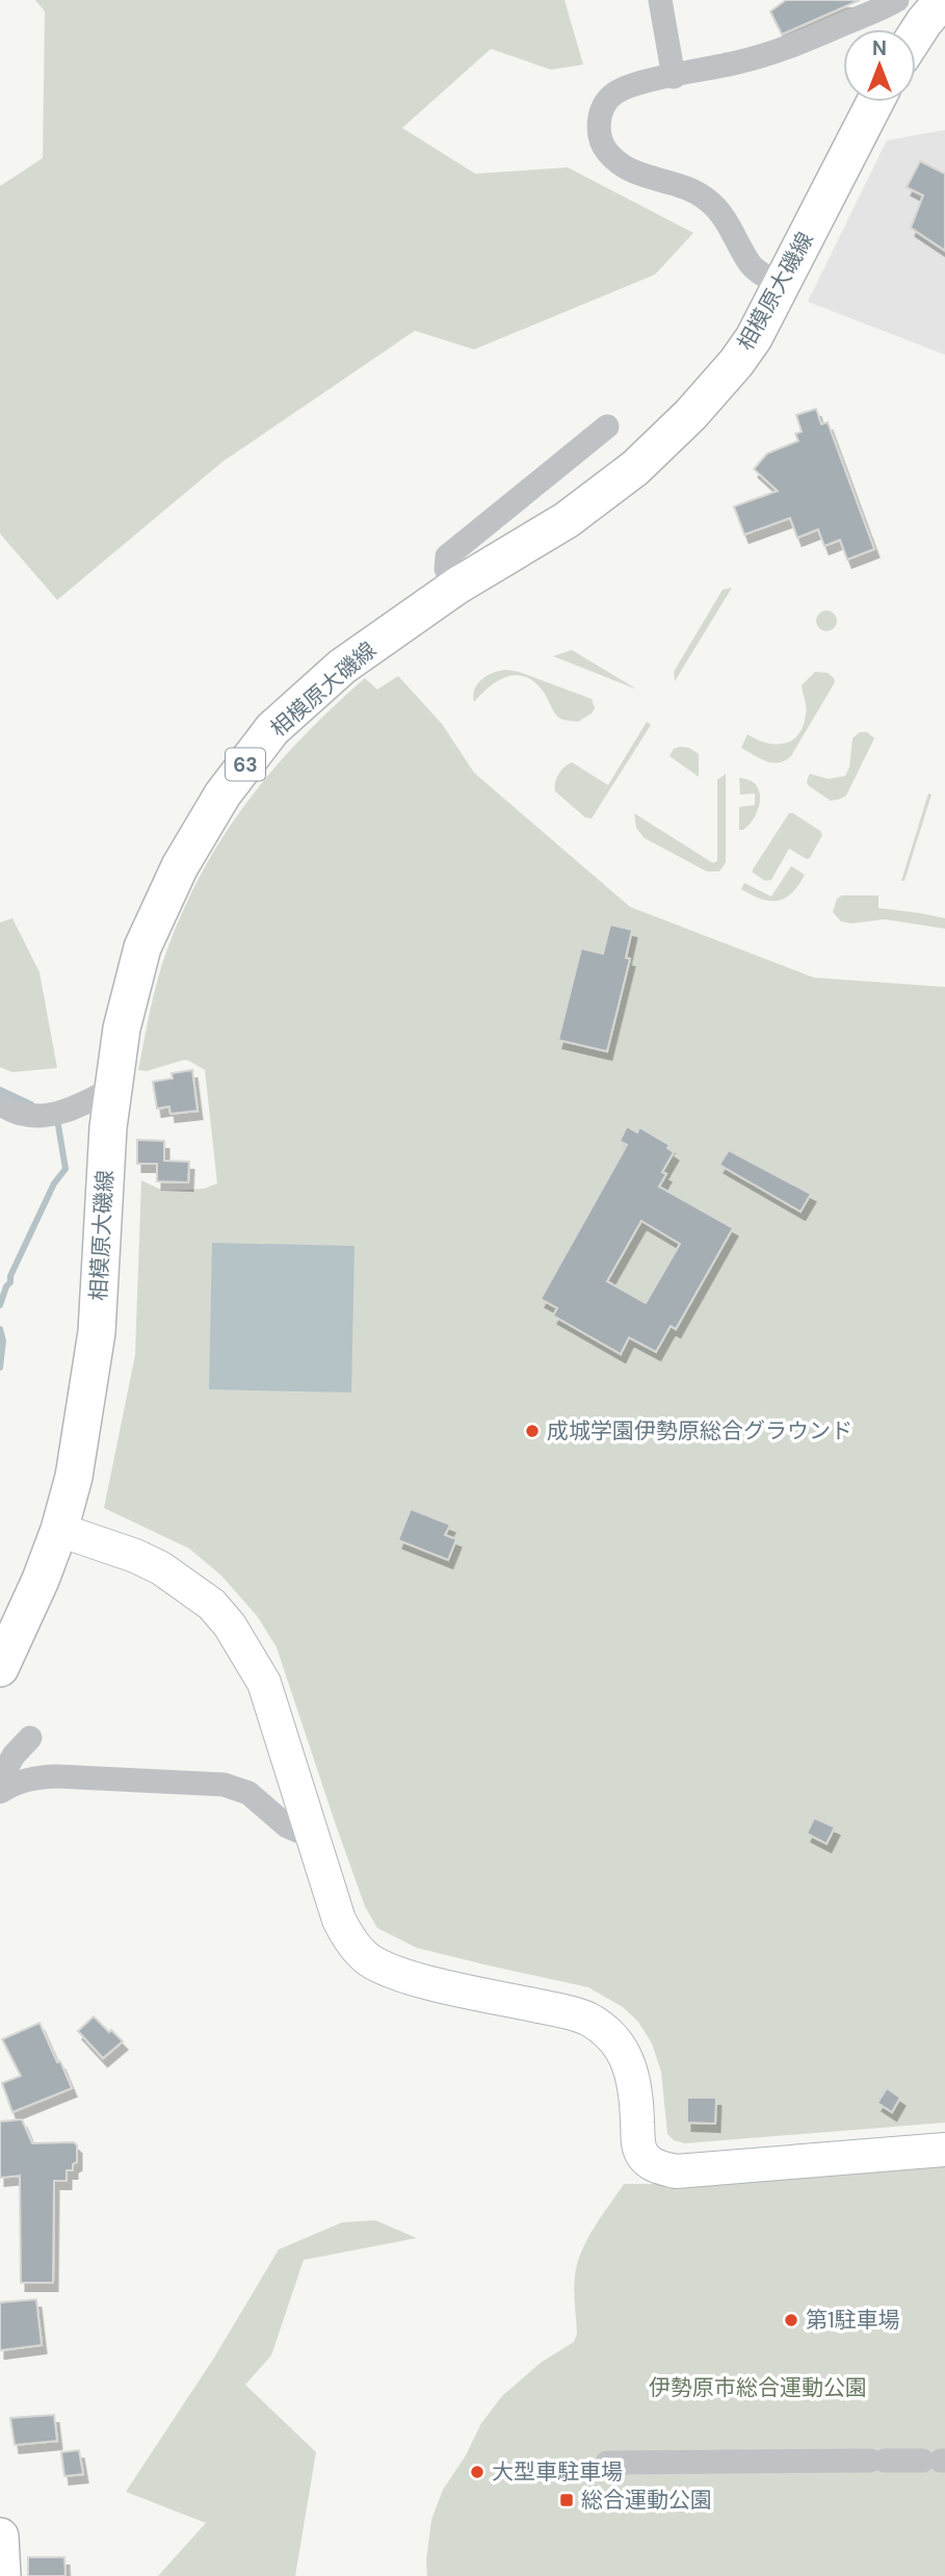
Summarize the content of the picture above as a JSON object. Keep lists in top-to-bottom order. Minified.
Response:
{"streets":{"main road":["相模原大磯線","63"]},"parks":["伊勢原市総合運動公園"],"places":{"other":["成城学園伊勢原総合グラウンド","第1駐車場","大型車駐車場"],"transit":["総合運動公園"]},"north":"top"}
